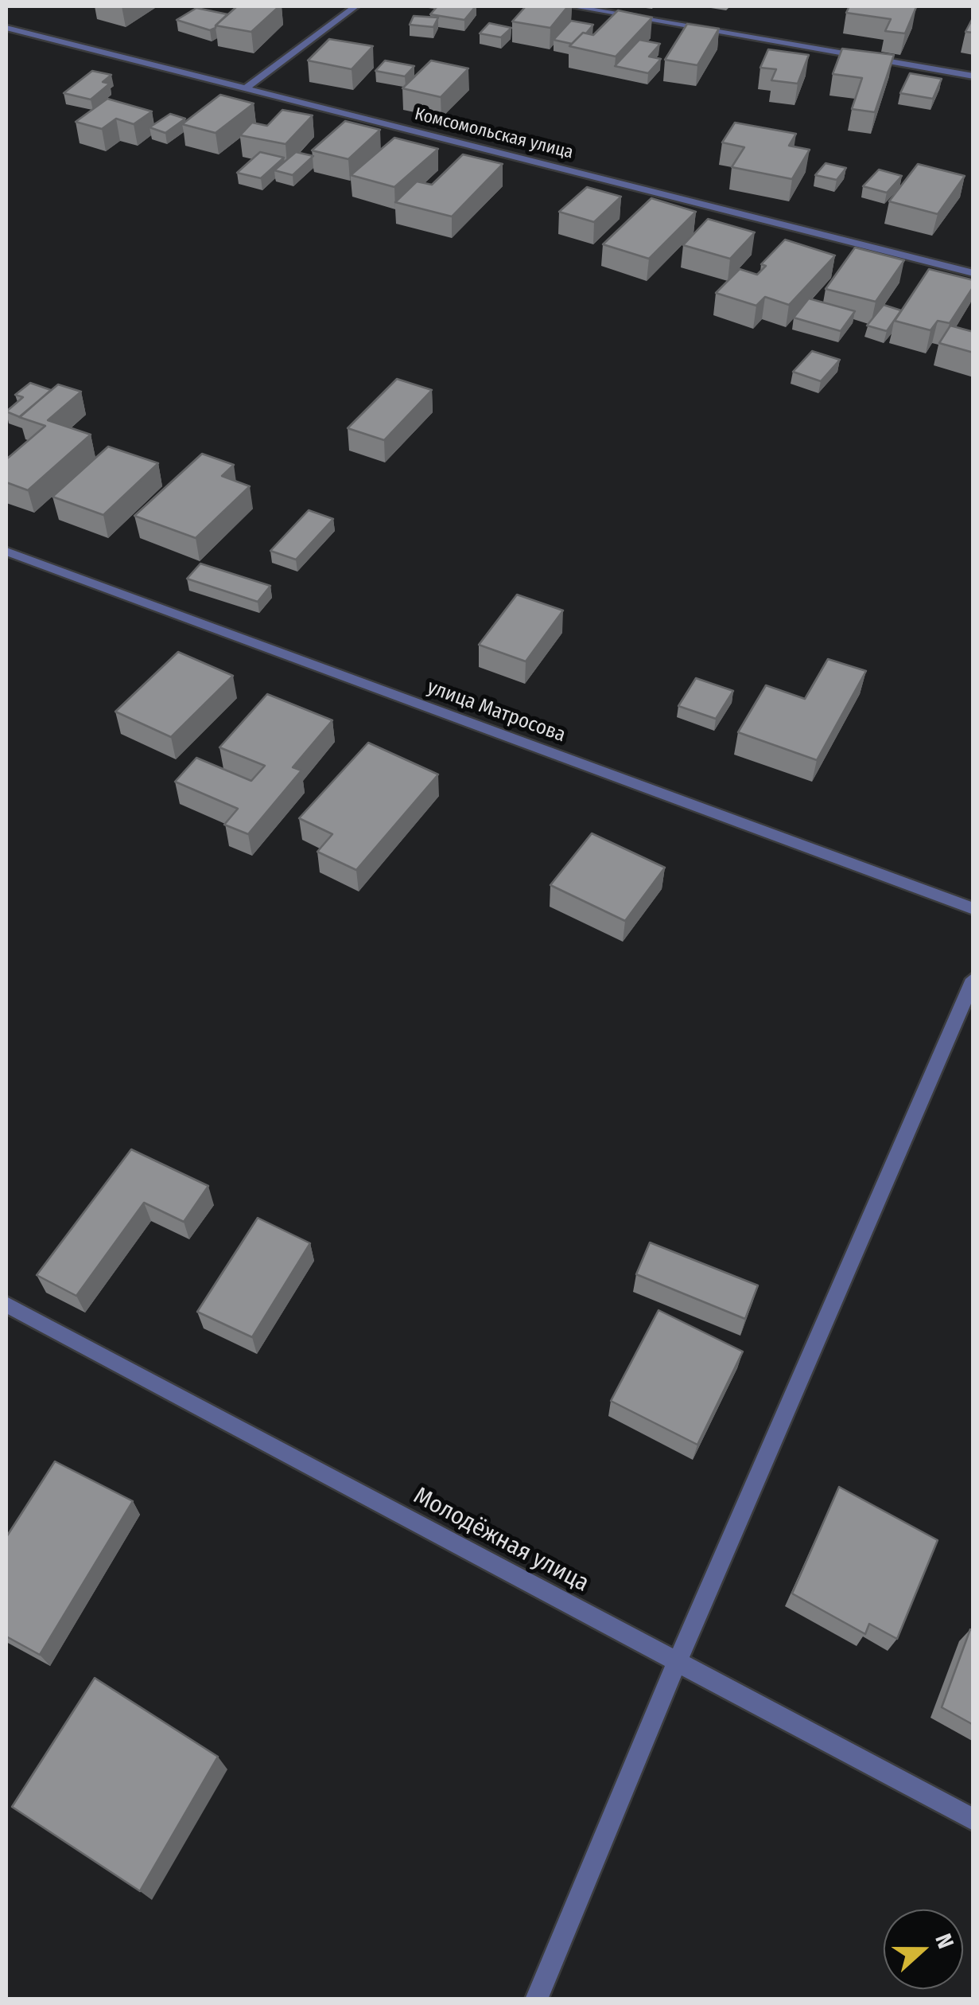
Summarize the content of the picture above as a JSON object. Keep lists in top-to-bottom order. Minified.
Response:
{"streets":{"street":["Комсомольская улица","улица Матросова","Молодёжная улица"]},"north":"right"}
